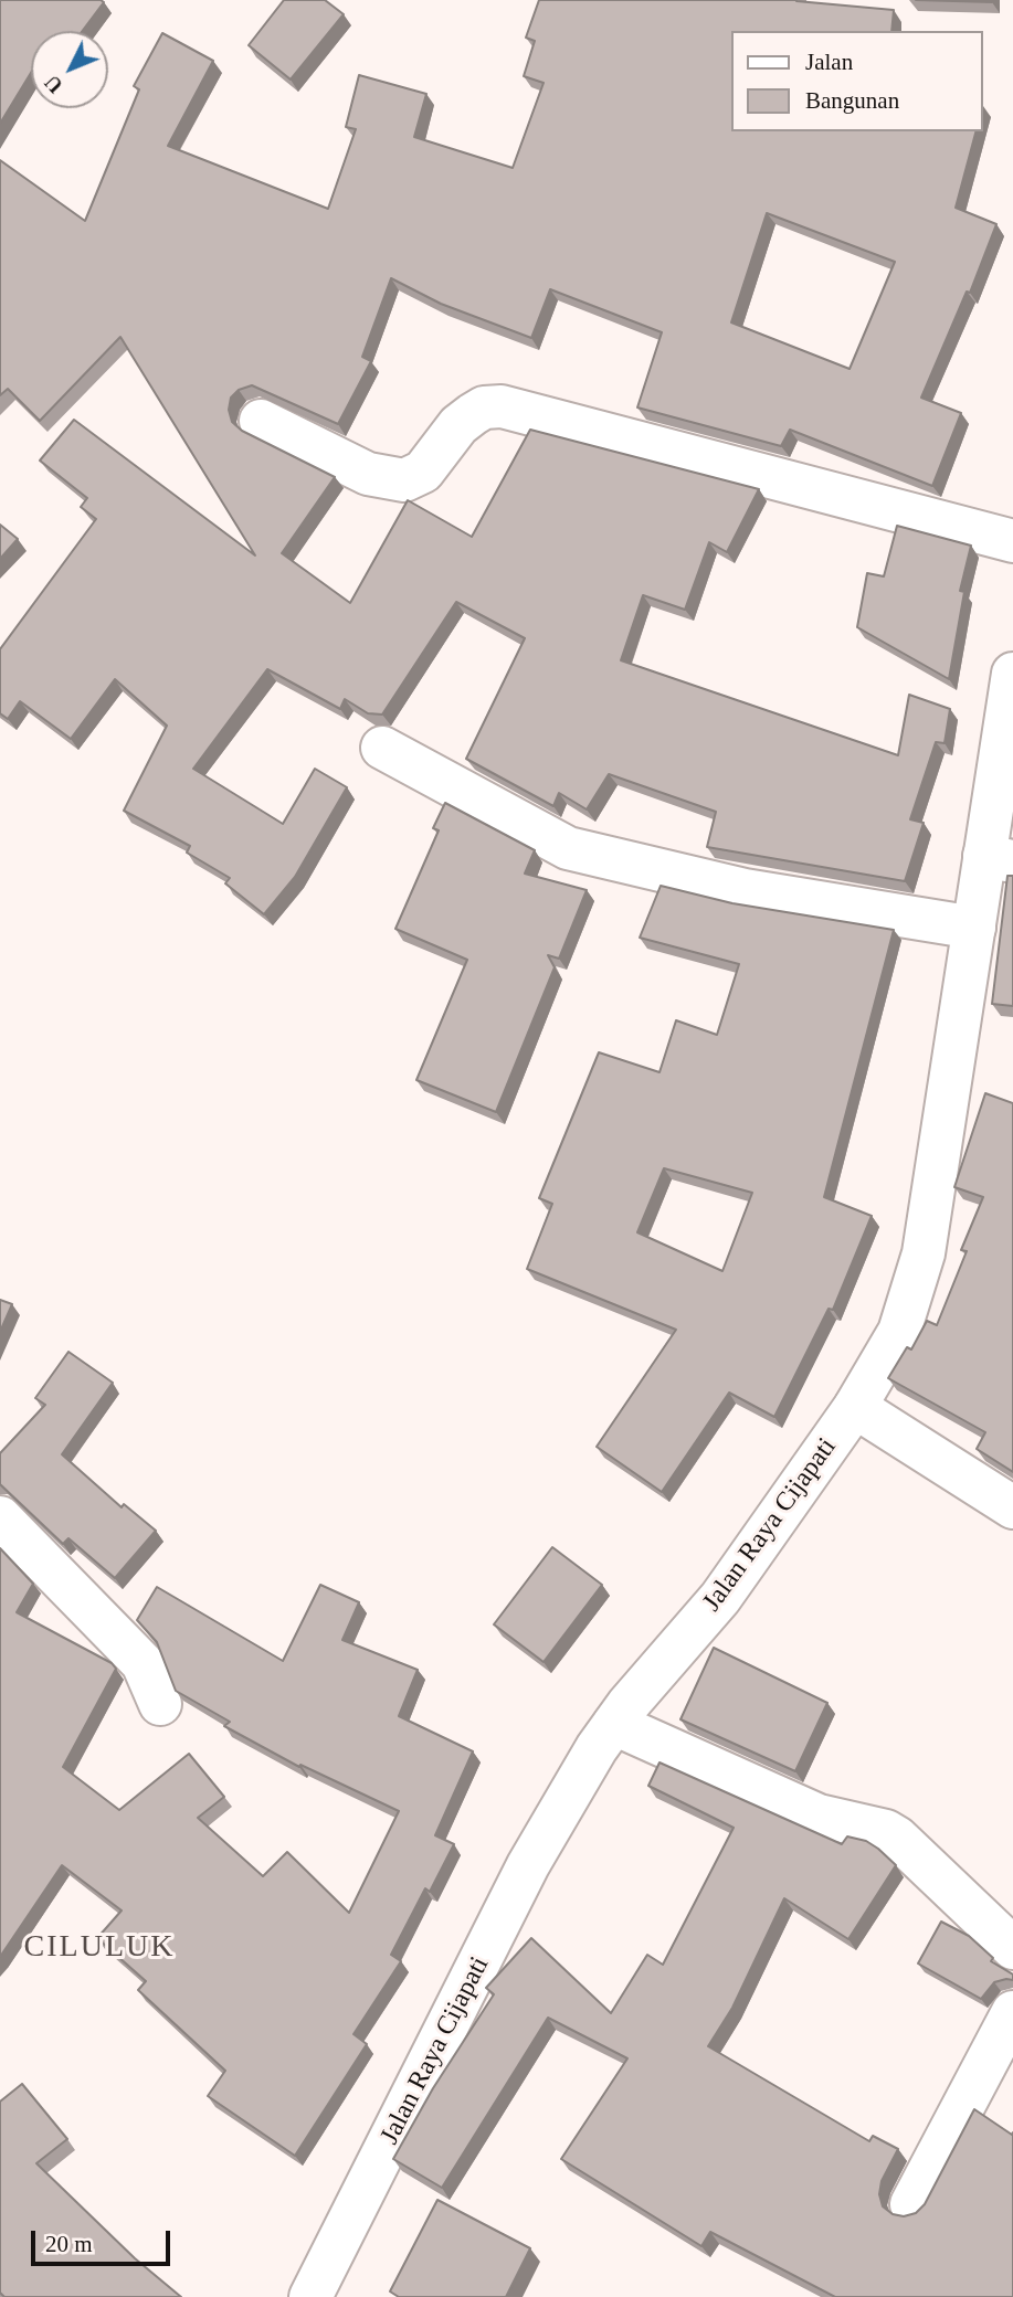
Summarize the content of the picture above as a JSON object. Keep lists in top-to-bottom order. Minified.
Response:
{"streets":{"street":["Jalan Raya Cijapati"]},"districts":["CILULUK"],"legend":["Jalan","Bangunan"],"scale_bar":"20 m","north":"bottom left"}
